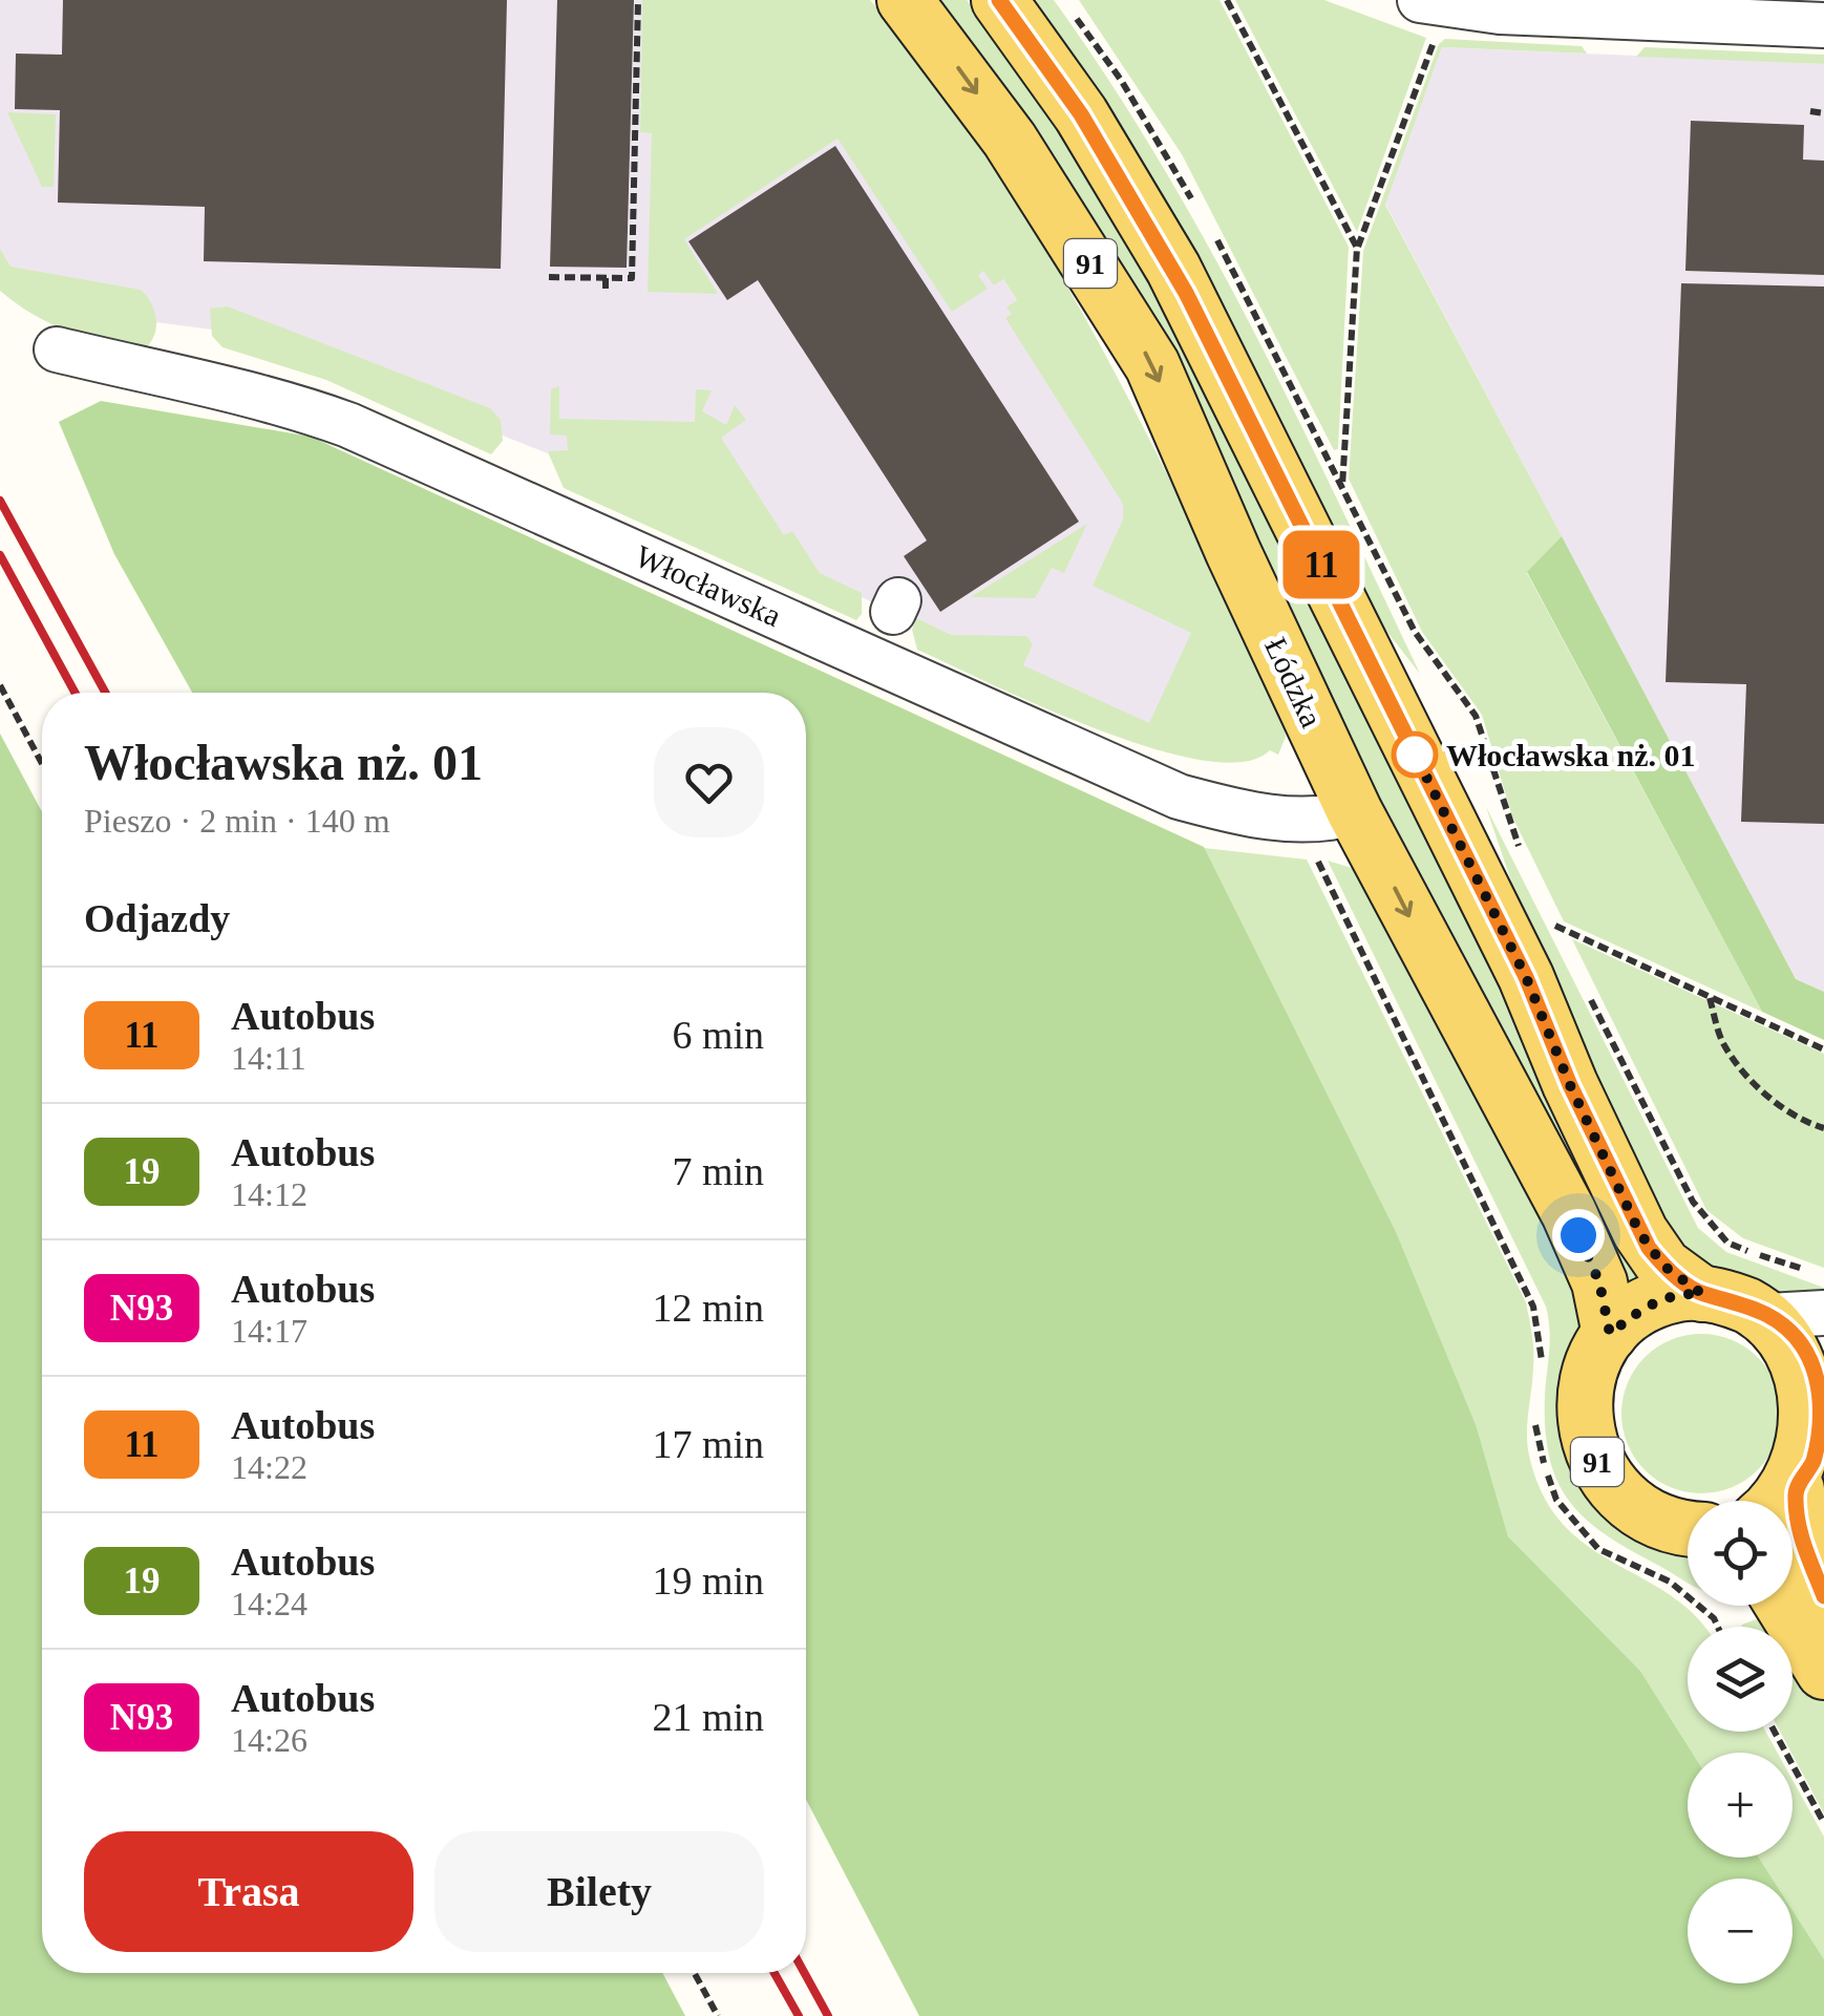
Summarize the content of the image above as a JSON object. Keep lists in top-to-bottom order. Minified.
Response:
{"streets":{"main road":["91","Łódzka"],"street":["Włocławska"]},"crossings":[["91","Łódzka"],["Włocławska","Łódzka"]],"places":["Włocławska nż. 01"],"lines":["bus line 11"],"page":{"on_map":"11","heading":[["Włocławska nż. 01","Pieszo · 2 min · 140 m"],"Odjazdy"],"list":[{"mark":"11","name":"Autobus","note":"14:11","value":"6 min"},{"mark":"19","name":"Autobus","note":"14:12","value":"7 min"},{"mark":"N93","name":"Autobus","note":"14:17","value":"12 min"},{"mark":"11","name":"Autobus","note":"14:22","value":"17 min"},{"mark":"19","name":"Autobus","note":"14:24","value":"19 min"},{"mark":"N93","name":"Autobus","note":"14:26","value":"21 min"}],"map_buttons":["+","−"],"buttons":["Trasa","Bilety"]}}
